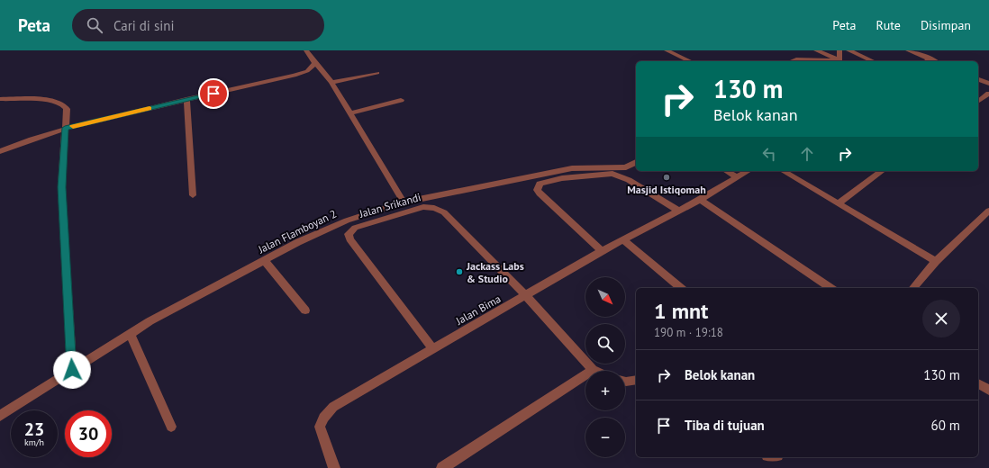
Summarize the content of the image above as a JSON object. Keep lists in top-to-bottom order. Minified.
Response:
{"streets":{"street":["Jalan Srikandi","Jalan Flamboyan 2","Jalan Bima"]},"crossings":[["Jalan Srikandi","Jalan Bima"]],"places":["Masjid Istiqomah","Jackass Labs & Studio"],"north":"bottom right","page":{"header":"Peta","search":"Cari di sini","nav":["Peta","Rute","Disimpan"],"turn":["130 m","Belok kanan"],"map_buttons":["+","−"],"heading":["1 mnt","190 m · 19:18"],"list":[{"name":"Belok kanan","value":"130 m"},{"name":"Tiba di tujuan","value":"60 m"}],"speed":"23 km/h","limit":"30"}}
